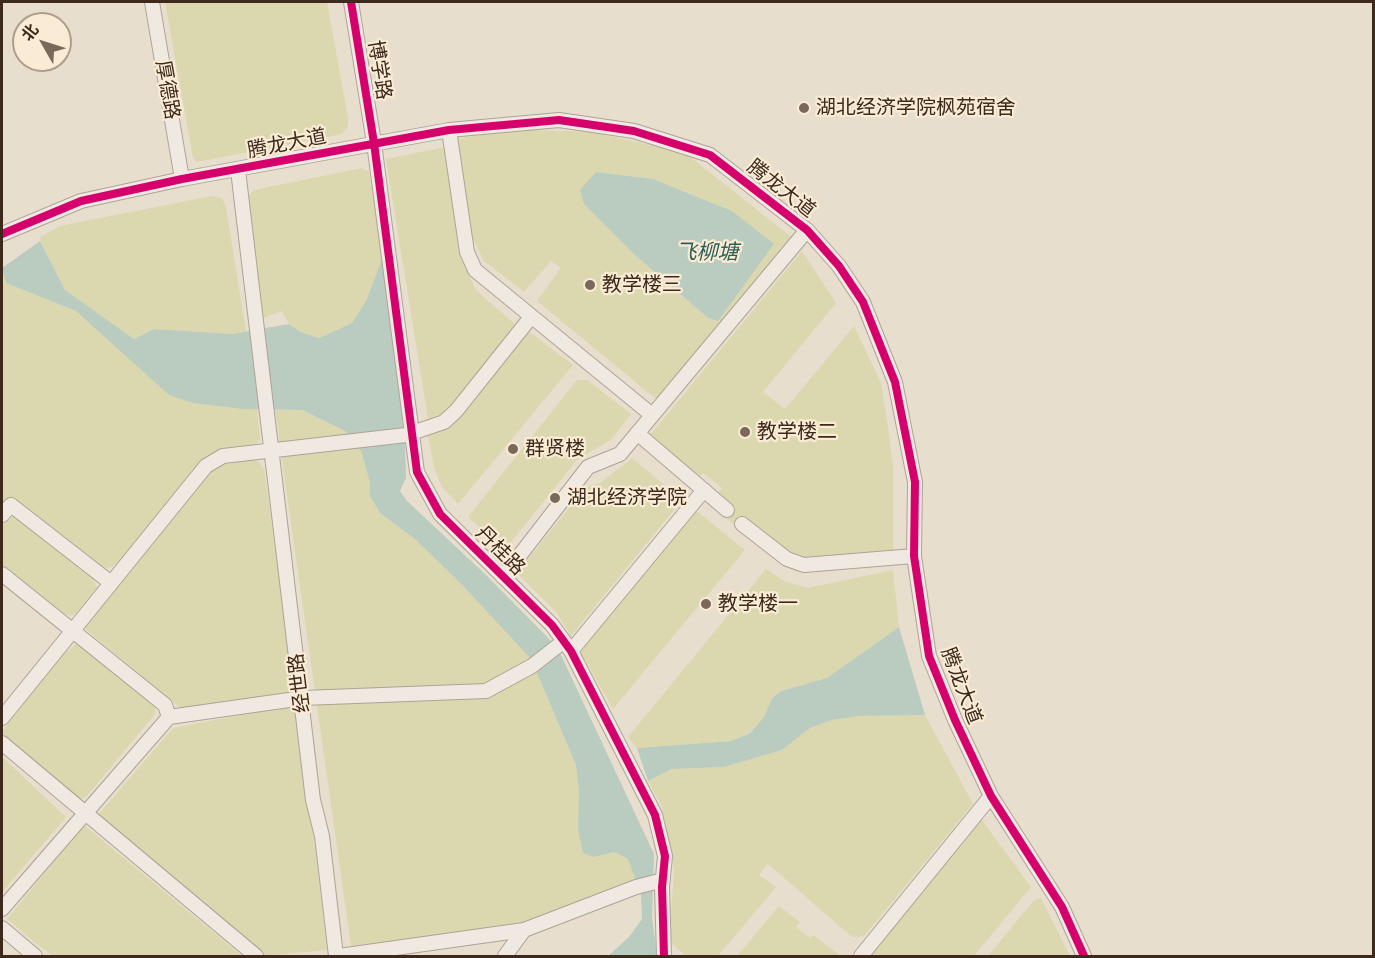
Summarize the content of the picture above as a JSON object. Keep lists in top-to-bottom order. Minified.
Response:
{"streets":{"street":["博学路","厚德路","腾龙大道","丹桂路","经世路"]},"crossings":[["博学路","腾龙大道"],["博学路","丹桂路"],["厚德路","腾龙大道"],["腾龙大道","丹桂路"],["腾龙大道","经世路"]],"water":["飞柳塘"],"places":["湖北经济学院枫苑宿舍","教学楼三","教学楼二","群贤楼","湖北经济学院","教学楼一"],"north":"top left"}
